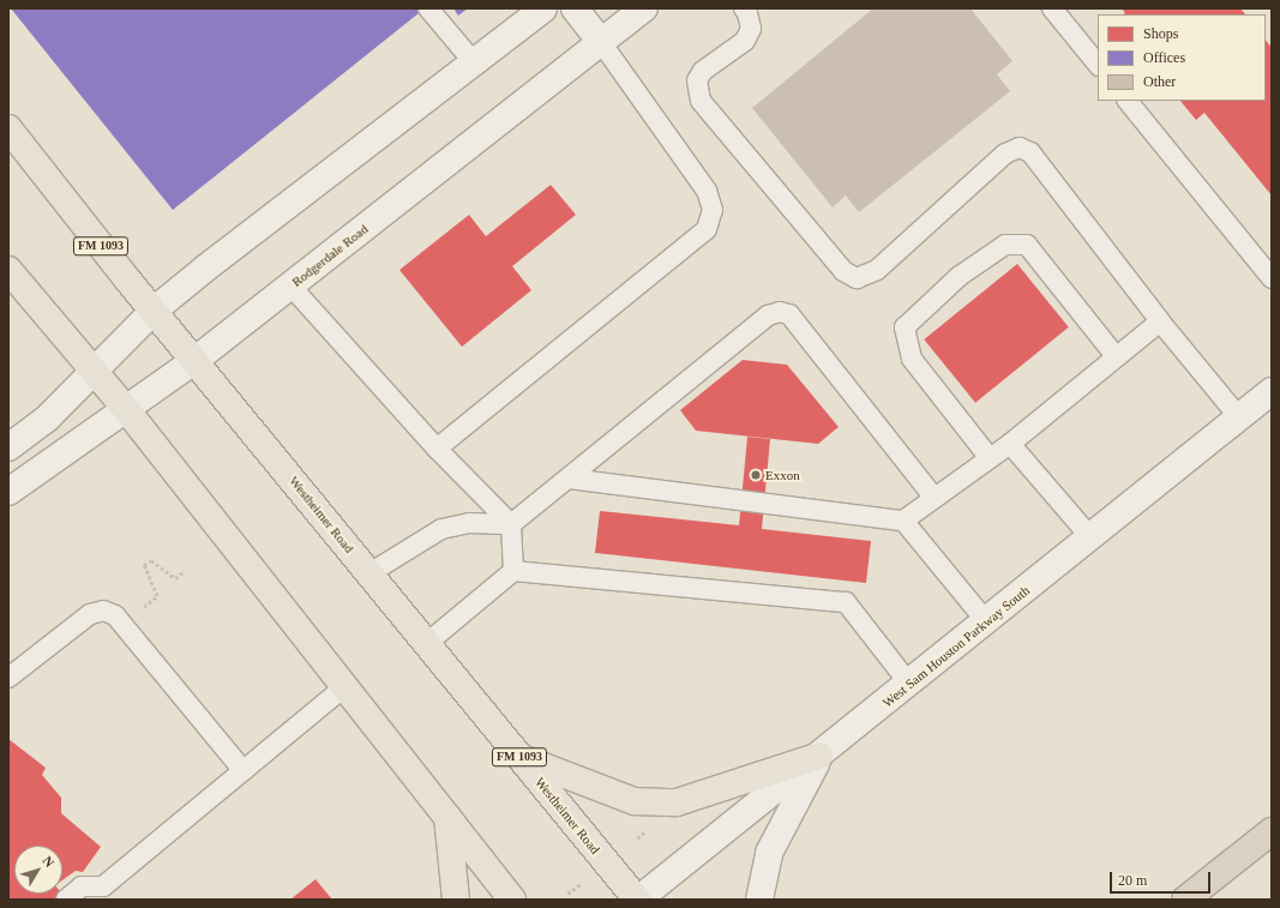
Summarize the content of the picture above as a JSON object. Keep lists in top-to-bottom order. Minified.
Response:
{"streets":{"main road":["FM 1093","Westheimer Road"],"street":["Rodgerdale Road","West Sam Houston Parkway South"]},"crossings":[["Rodgerdale Road","Westheimer Road"],["Westheimer Road","West Sam Houston Parkway South"]],"places":["Exxon"],"legend":["Shops","Offices","Other"],"scale_bar":"20 m","north":"top right"}
